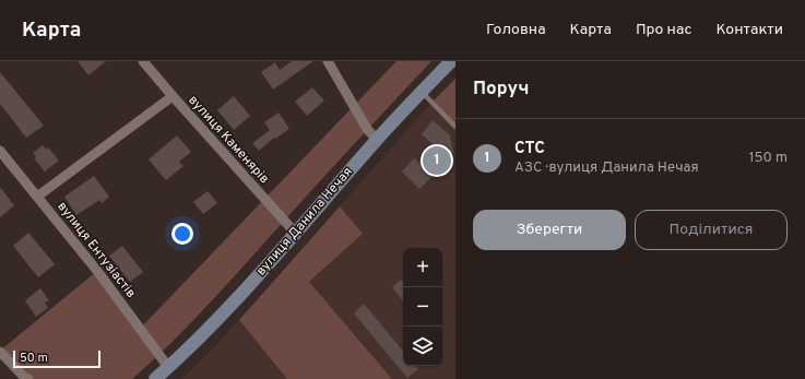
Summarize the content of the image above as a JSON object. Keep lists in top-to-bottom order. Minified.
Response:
{"streets":{"main road":["вулиця Данила Нечая"],"street":["вулиця Каменярів","вулиця Ентузіастів"]},"crossings":[["вулиця Каменярів","вулиця Данила Нечая"],["вулиця Данила Нечая","вулиця Ентузіастів"]],"scale_bar":"50 m","page":{"header":"Карта","nav":["Головна","Карта","Про нас","Контакти"],"heading":"Поруч","list":[{"mark":"1","name":"СТС","note":"АЗС · вулиця Данила Нечая","value":"150 m"}],"pins":"1","buttons":["Зберегти","Поділитися"],"map_buttons":["+","−"],"scale":"50 m"}}
